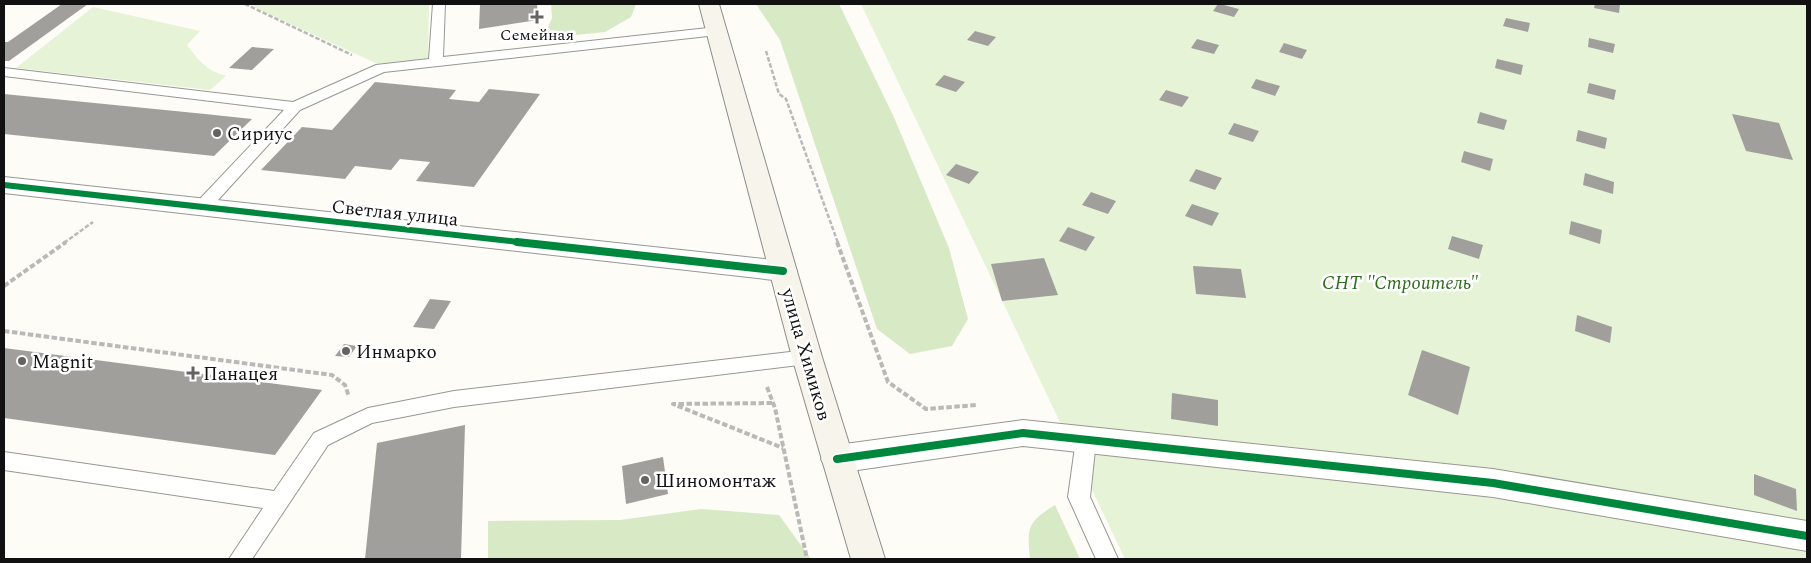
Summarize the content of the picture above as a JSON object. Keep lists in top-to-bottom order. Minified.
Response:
{"streets":{"main road":["улица Химиков"],"street":["Светлая улица"]},"crossings":[["Светлая улица","улица Химиков"]],"parks":["СНТ \"Строитель\""],"places":{"health":["Семейная","Панацея"],"other":["Сириус","Инмарко","Magnit","Шиномонтаж"]}}
